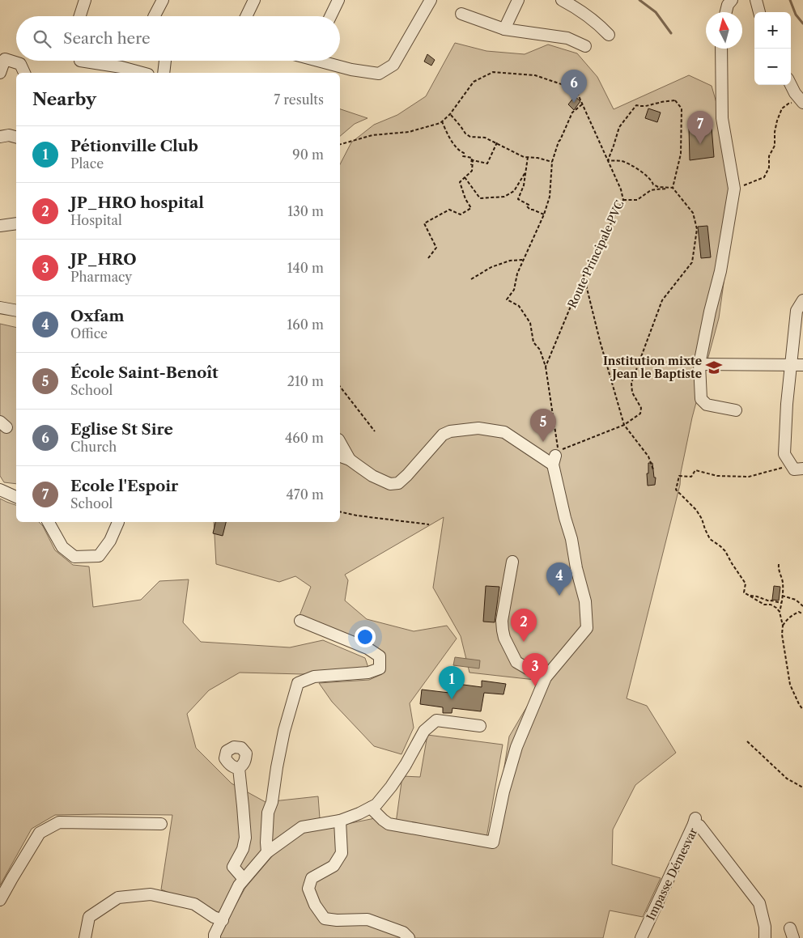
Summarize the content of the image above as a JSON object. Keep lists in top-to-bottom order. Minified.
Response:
{"streets":{"street":["Impasse Démesvar"],"path":["Route Principale PVC"]},"places":{"school or university":["Institution mixte Jean le Baptiste"]},"north":"top","page":{"map_buttons":["+","−"],"search":"Search here","pins":["6","7","5","4","2","3","1"],"heading":["Nearby","7 results"],"list":[{"mark":"1","name":"Pétionville Club","note":"Place","value":"90 m"},{"mark":"2","name":"JP_HRO hospital","note":"Hospital","value":"130 m"},{"mark":"3","name":"JP_HRO","note":"Pharmacy","value":"140 m"},{"mark":"4","name":"Oxfam","note":"Office","value":"160 m"},{"mark":"5","name":"École Saint-Benoît","note":"School","value":"210 m"},{"mark":"6","name":"Eglise St Sire","note":"Church","value":"460 m"},{"mark":"7","name":"Ecole l'Espoir","note":"School","value":"470 m"}]}}
